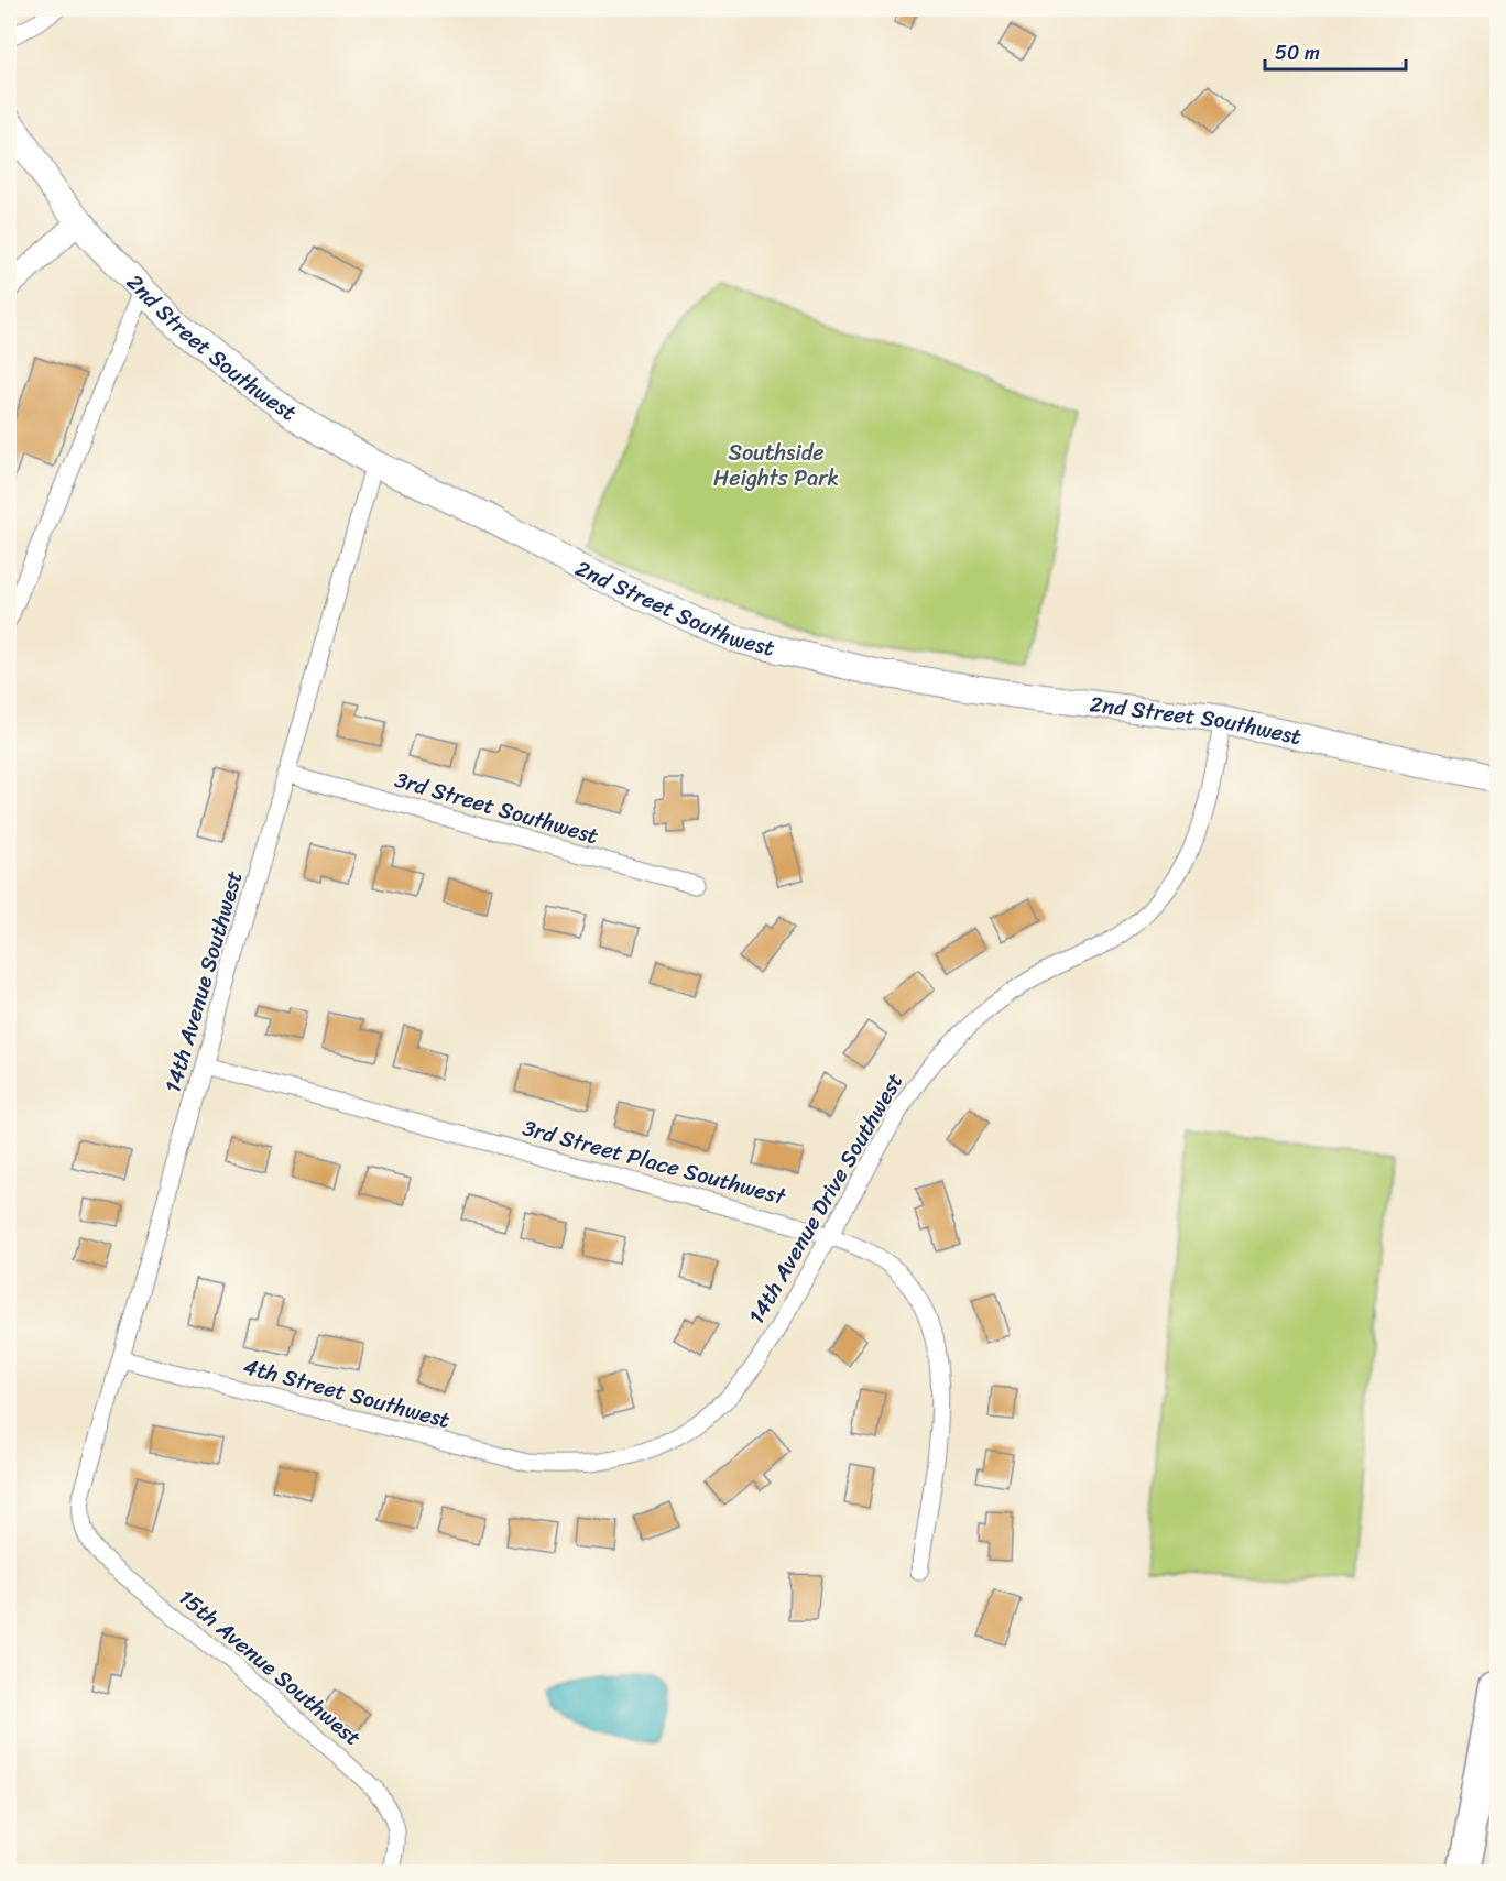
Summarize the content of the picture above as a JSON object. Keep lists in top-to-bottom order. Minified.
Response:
{"streets":{"main road":["2nd Street Southwest"],"street":["3rd Street Southwest","14th Avenue Southwest","3rd Street Place Southwest","14th Avenue Drive Southwest","4th Street Southwest","15th Avenue Southwest"]},"crossings":[["2nd Street Southwest","14th Avenue Southwest"],["2nd Street Southwest","14th Avenue Drive Southwest"],["3rd Street Southwest","14th Avenue Southwest"],["14th Avenue Southwest","3rd Street Place Southwest"],["14th Avenue Southwest","4th Street Southwest"],["14th Avenue Southwest","15th Avenue Southwest"],["3rd Street Place Southwest","14th Avenue Drive Southwest"],["14th Avenue Drive Southwest","4th Street Southwest"]],"parks":["Southside Heights Park"],"scale_bar":"50 m"}
